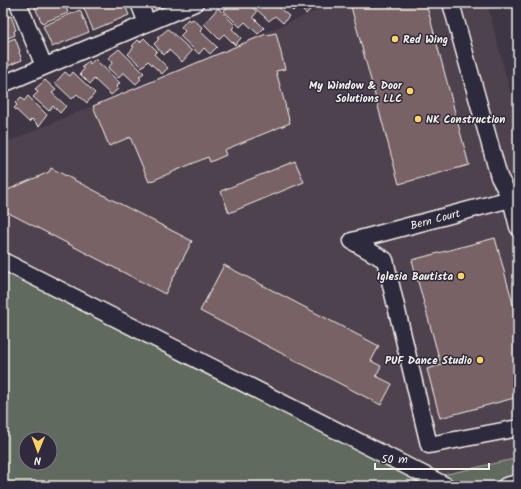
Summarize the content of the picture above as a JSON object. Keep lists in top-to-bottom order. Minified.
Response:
{"streets":{"street":["Bern Court"]},"places":["Red Wing","My Window & Door Solutions LLC","NK Construction","Iglesia Bautista","PUF Dance Studio"],"scale_bar":"50 m","north":"bottom"}
